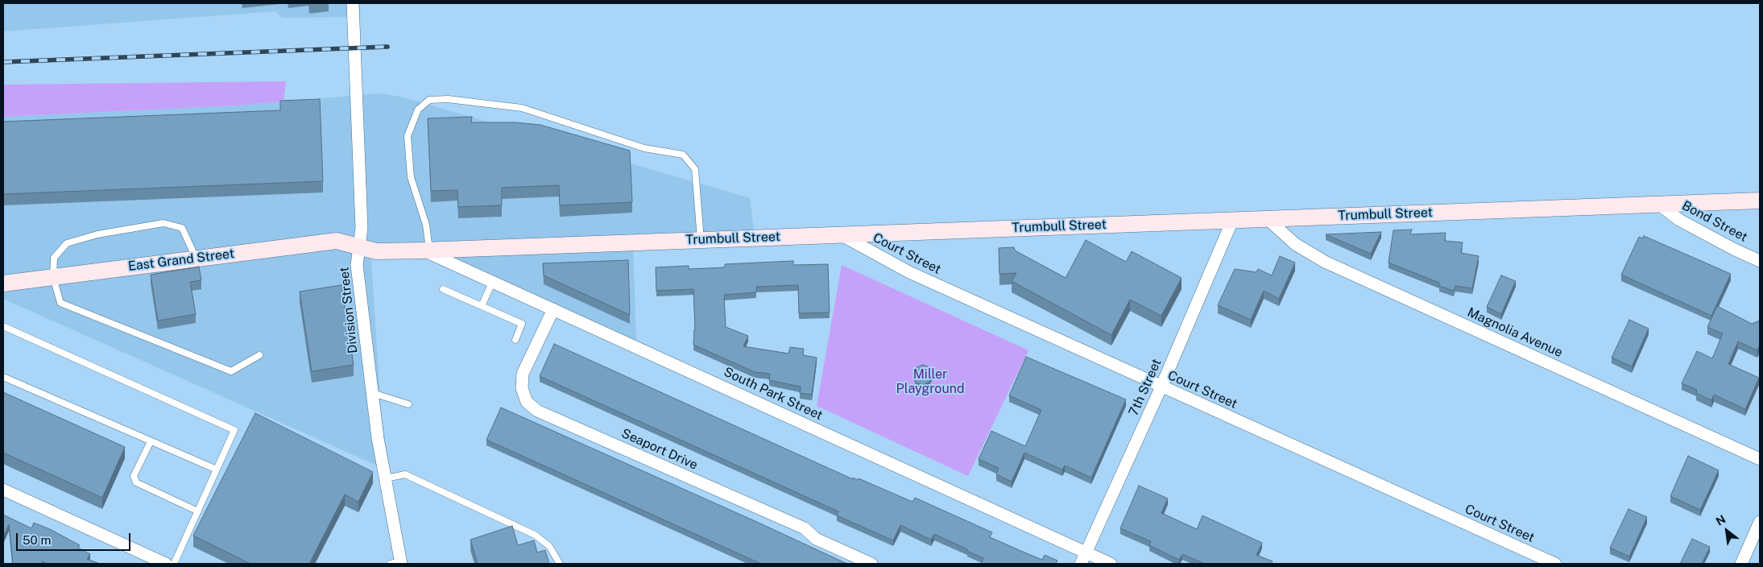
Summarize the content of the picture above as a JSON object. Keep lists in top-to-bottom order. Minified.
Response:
{"streets":{"street":["Trumbull Street","Bond Street","Court Street","East Grand Street","Division Street","Magnolia Avenue","7th Street","South Park Street","Seaport Drive"]},"crossings":[["Trumbull Street","Bond Street"],["Trumbull Street","Court Street"],["Trumbull Street","East Grand Street"],["Trumbull Street","Division Street"],["Trumbull Street","Magnolia Avenue"],["Trumbull Street","7th Street"],["Trumbull Street","South Park Street"],["Court Street","7th Street"],["East Grand Street","Division Street"],["7th Street","South Park Street"],["South Park Street","Seaport Drive"]],"parks":["Miller Playground"],"scale_bar":"50 m","north":"top left"}
